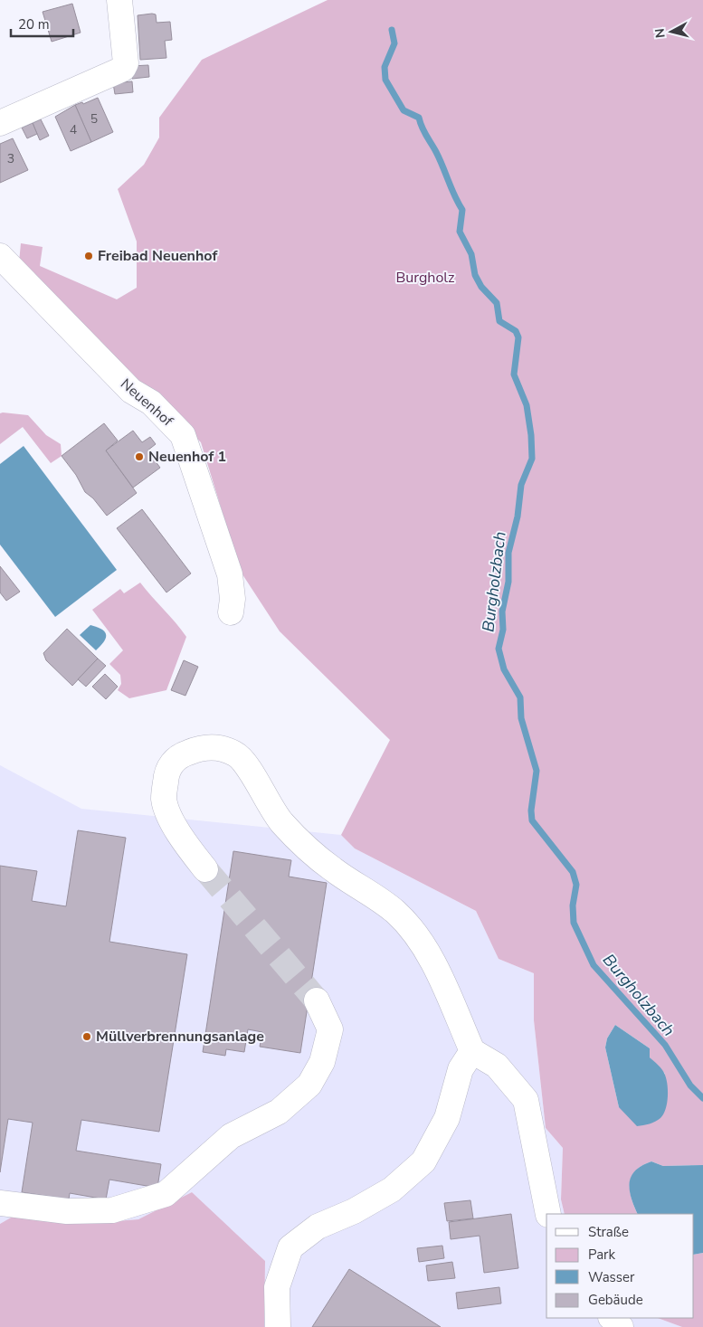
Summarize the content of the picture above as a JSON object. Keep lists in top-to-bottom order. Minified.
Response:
{"streets":{"lane":["Neuenhof"]},"water":["Burgholzbach"],"parks":["Burgholz"],"places":["Freibad Neuenhof","Neuenhof 1","Müllverbrennungsanlage"],"house_numbers":["5","4","3"],"legend":["Straße","Park","Wasser","Gebäude"],"scale_bar":"20 m","north":"left"}
